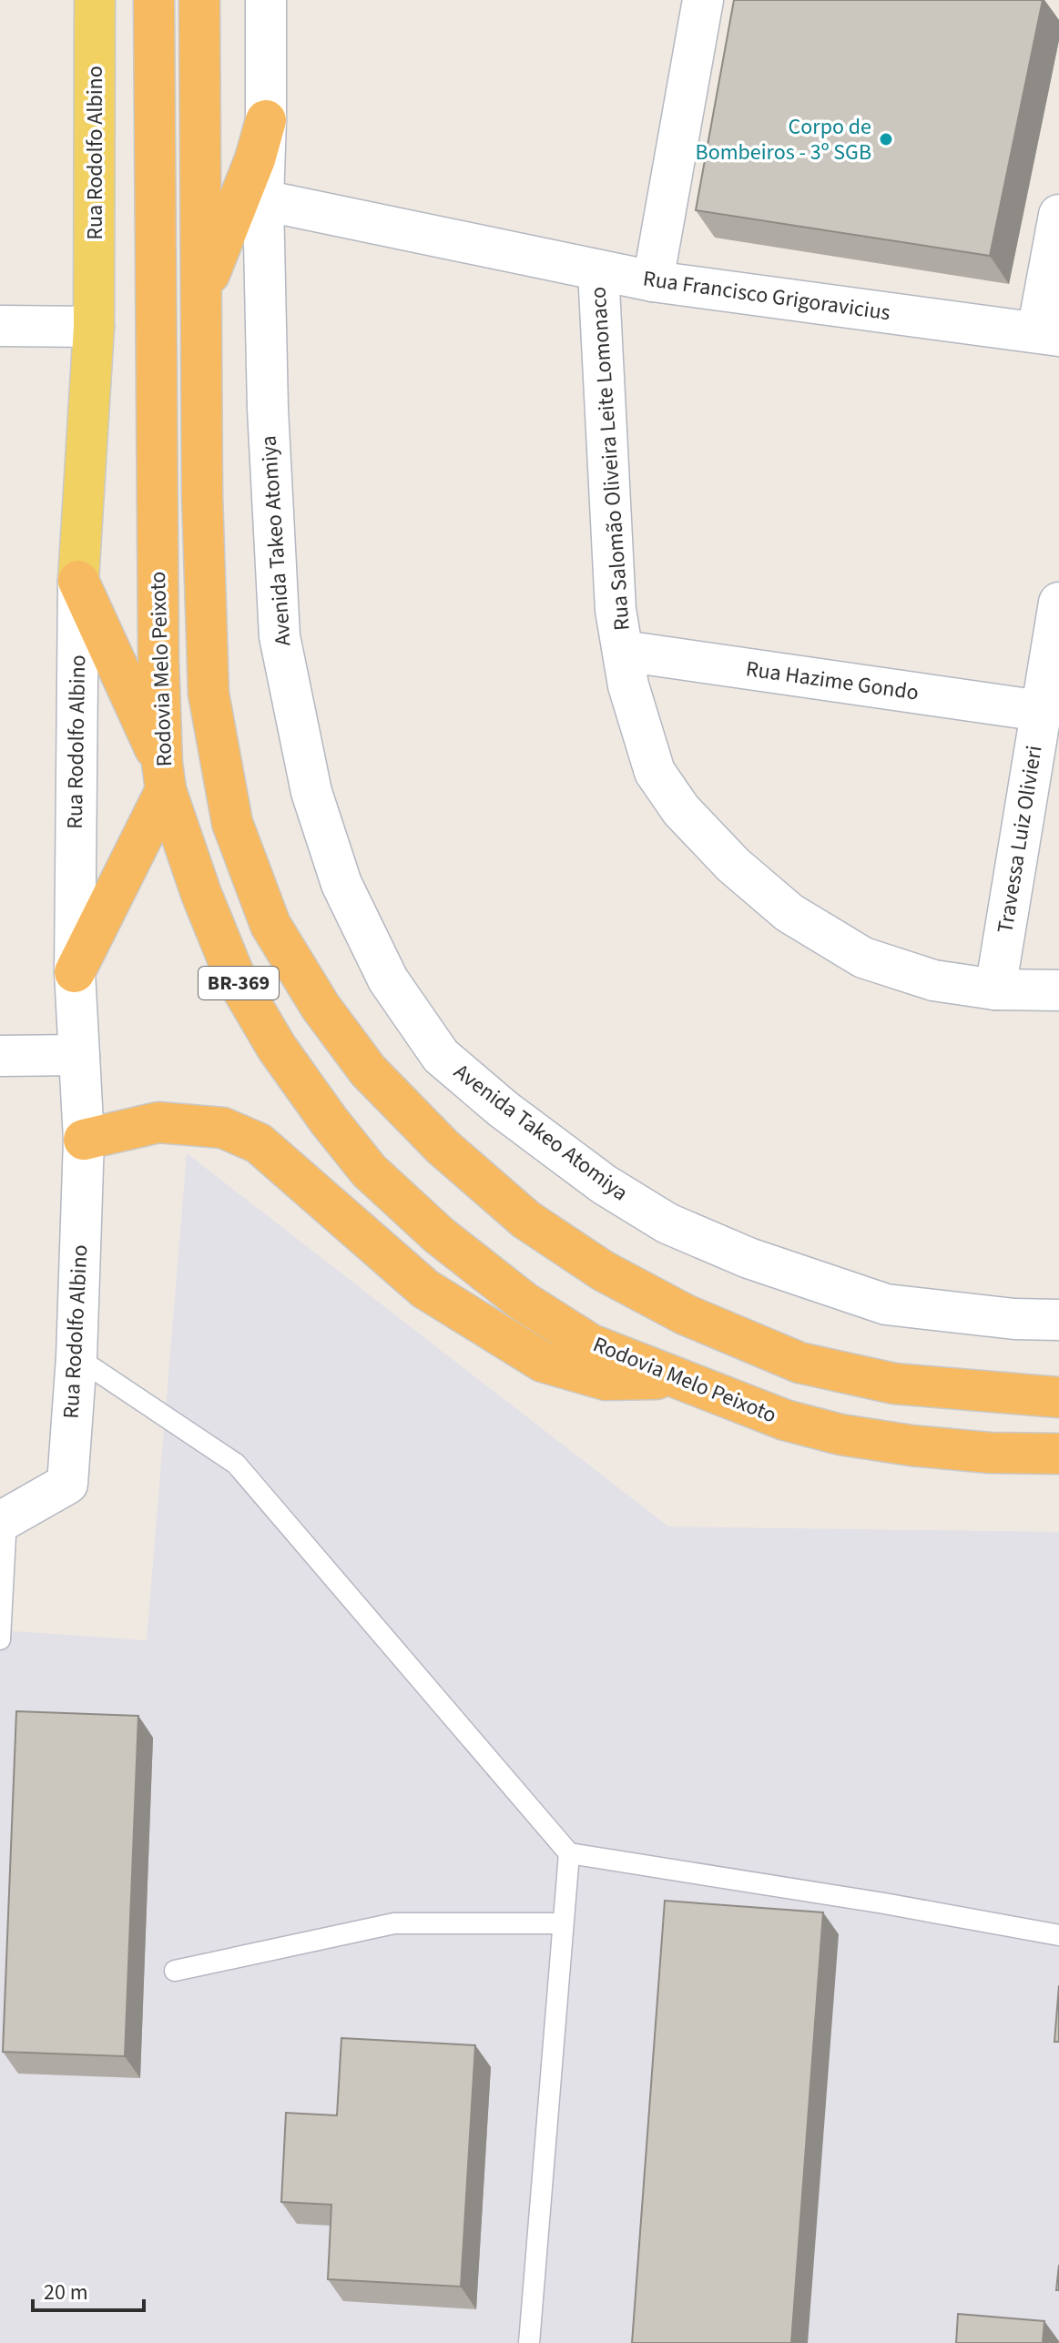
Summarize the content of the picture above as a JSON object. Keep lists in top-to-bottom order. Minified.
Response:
{"streets":{"highway":["Rodovia Melo Peixoto","BR-369"],"main road":["Rua Rodolfo Albino"],"street":["Rua Francisco Grigoravicius","Rua Salomão Oliveira Leite Lomonaco","Avenida Takeo Atomiya","Rua Hazime Gondo","Travessa Luiz Olivieri"]},"crossings":[["Rua Francisco Grigoravicius","Rua Salomão Oliveira Leite Lomonaco"],["Rua Francisco Grigoravicius","Avenida Takeo Atomiya"],["Rua Salomão Oliveira Leite Lomonaco","Rua Hazime Gondo"],["Rua Salomão Oliveira Leite Lomonaco","Travessa Luiz Olivieri"],["Rua Hazime Gondo","Travessa Luiz Olivieri"]],"places":["Corpo de Bombeiros - 3º SGB"],"scale_bar":"20 m"}
